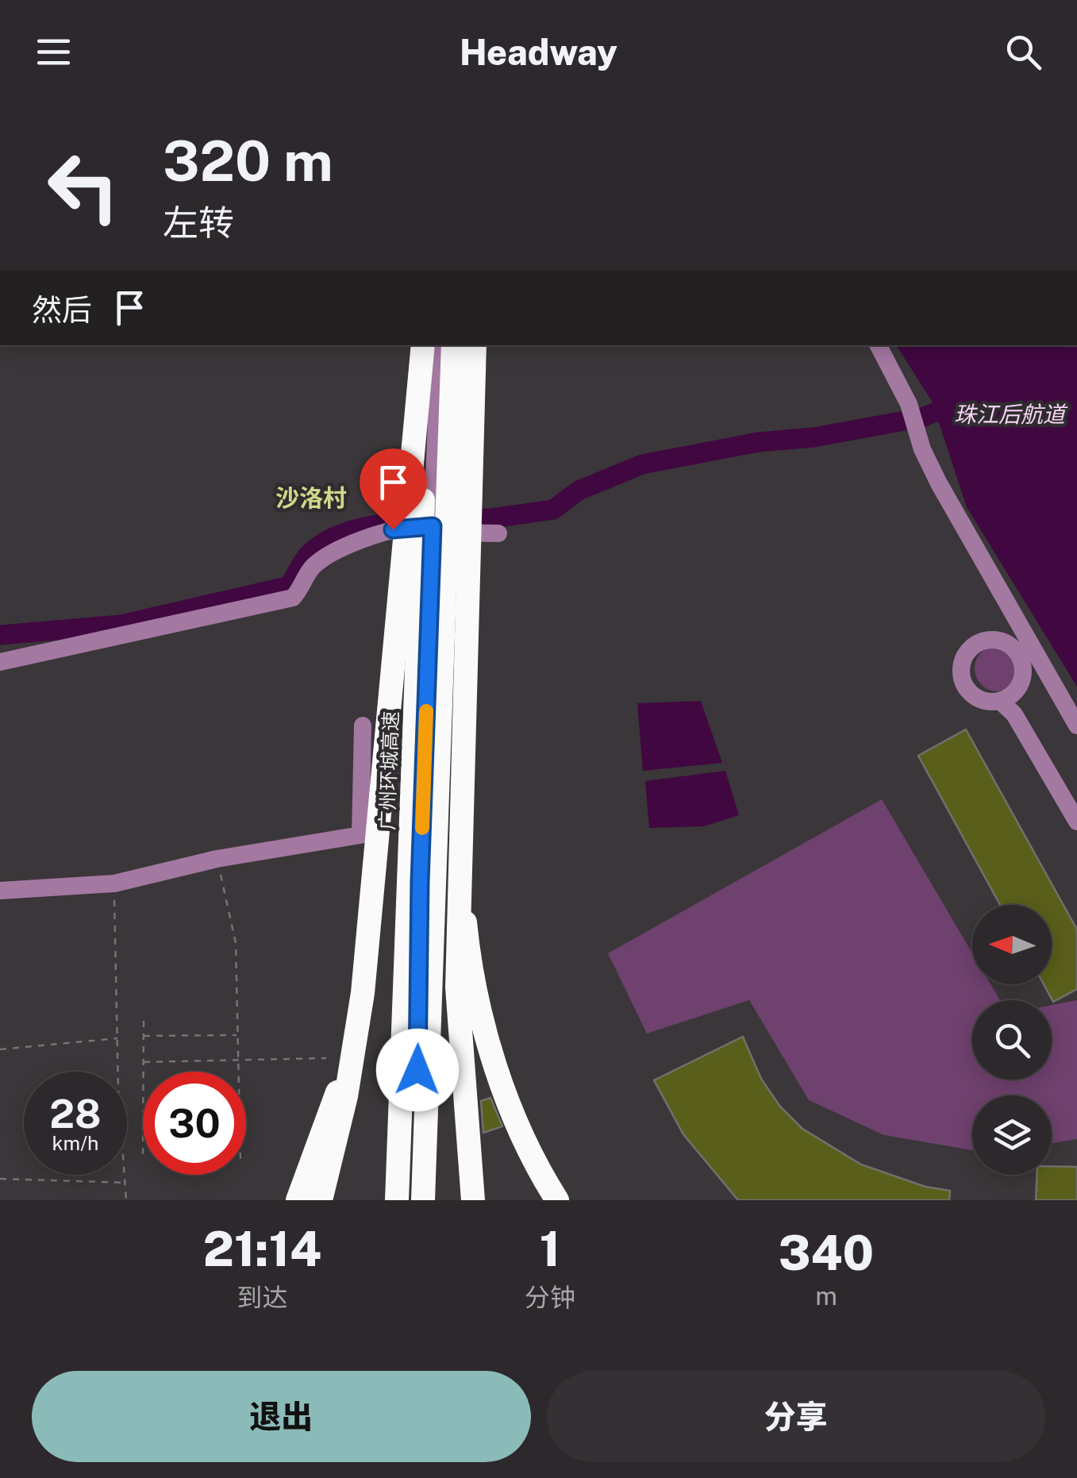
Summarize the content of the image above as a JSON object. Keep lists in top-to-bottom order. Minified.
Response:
{"streets":{"highway":["广州环城高速"]},"districts":["沙洛村"],"water":["珠江后航道"],"north":"left","page":{"header":"Headway","turn":["320 m","左转"],"then":"然后","speed":"28 km/h","limit":"30","eta":["21:14","到达","1","分钟","340","m"],"buttons":["退出","分享"]}}
